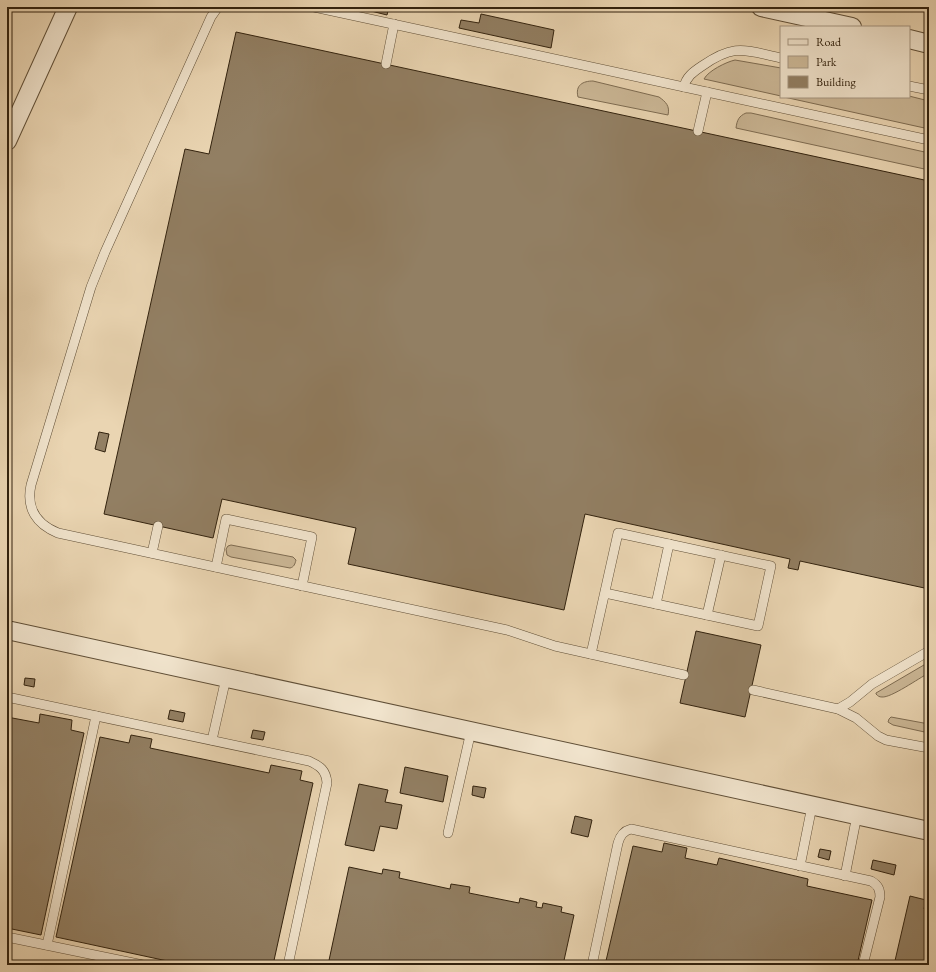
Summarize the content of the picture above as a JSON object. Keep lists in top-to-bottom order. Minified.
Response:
{"legend":["Road","Park","Building"]}
